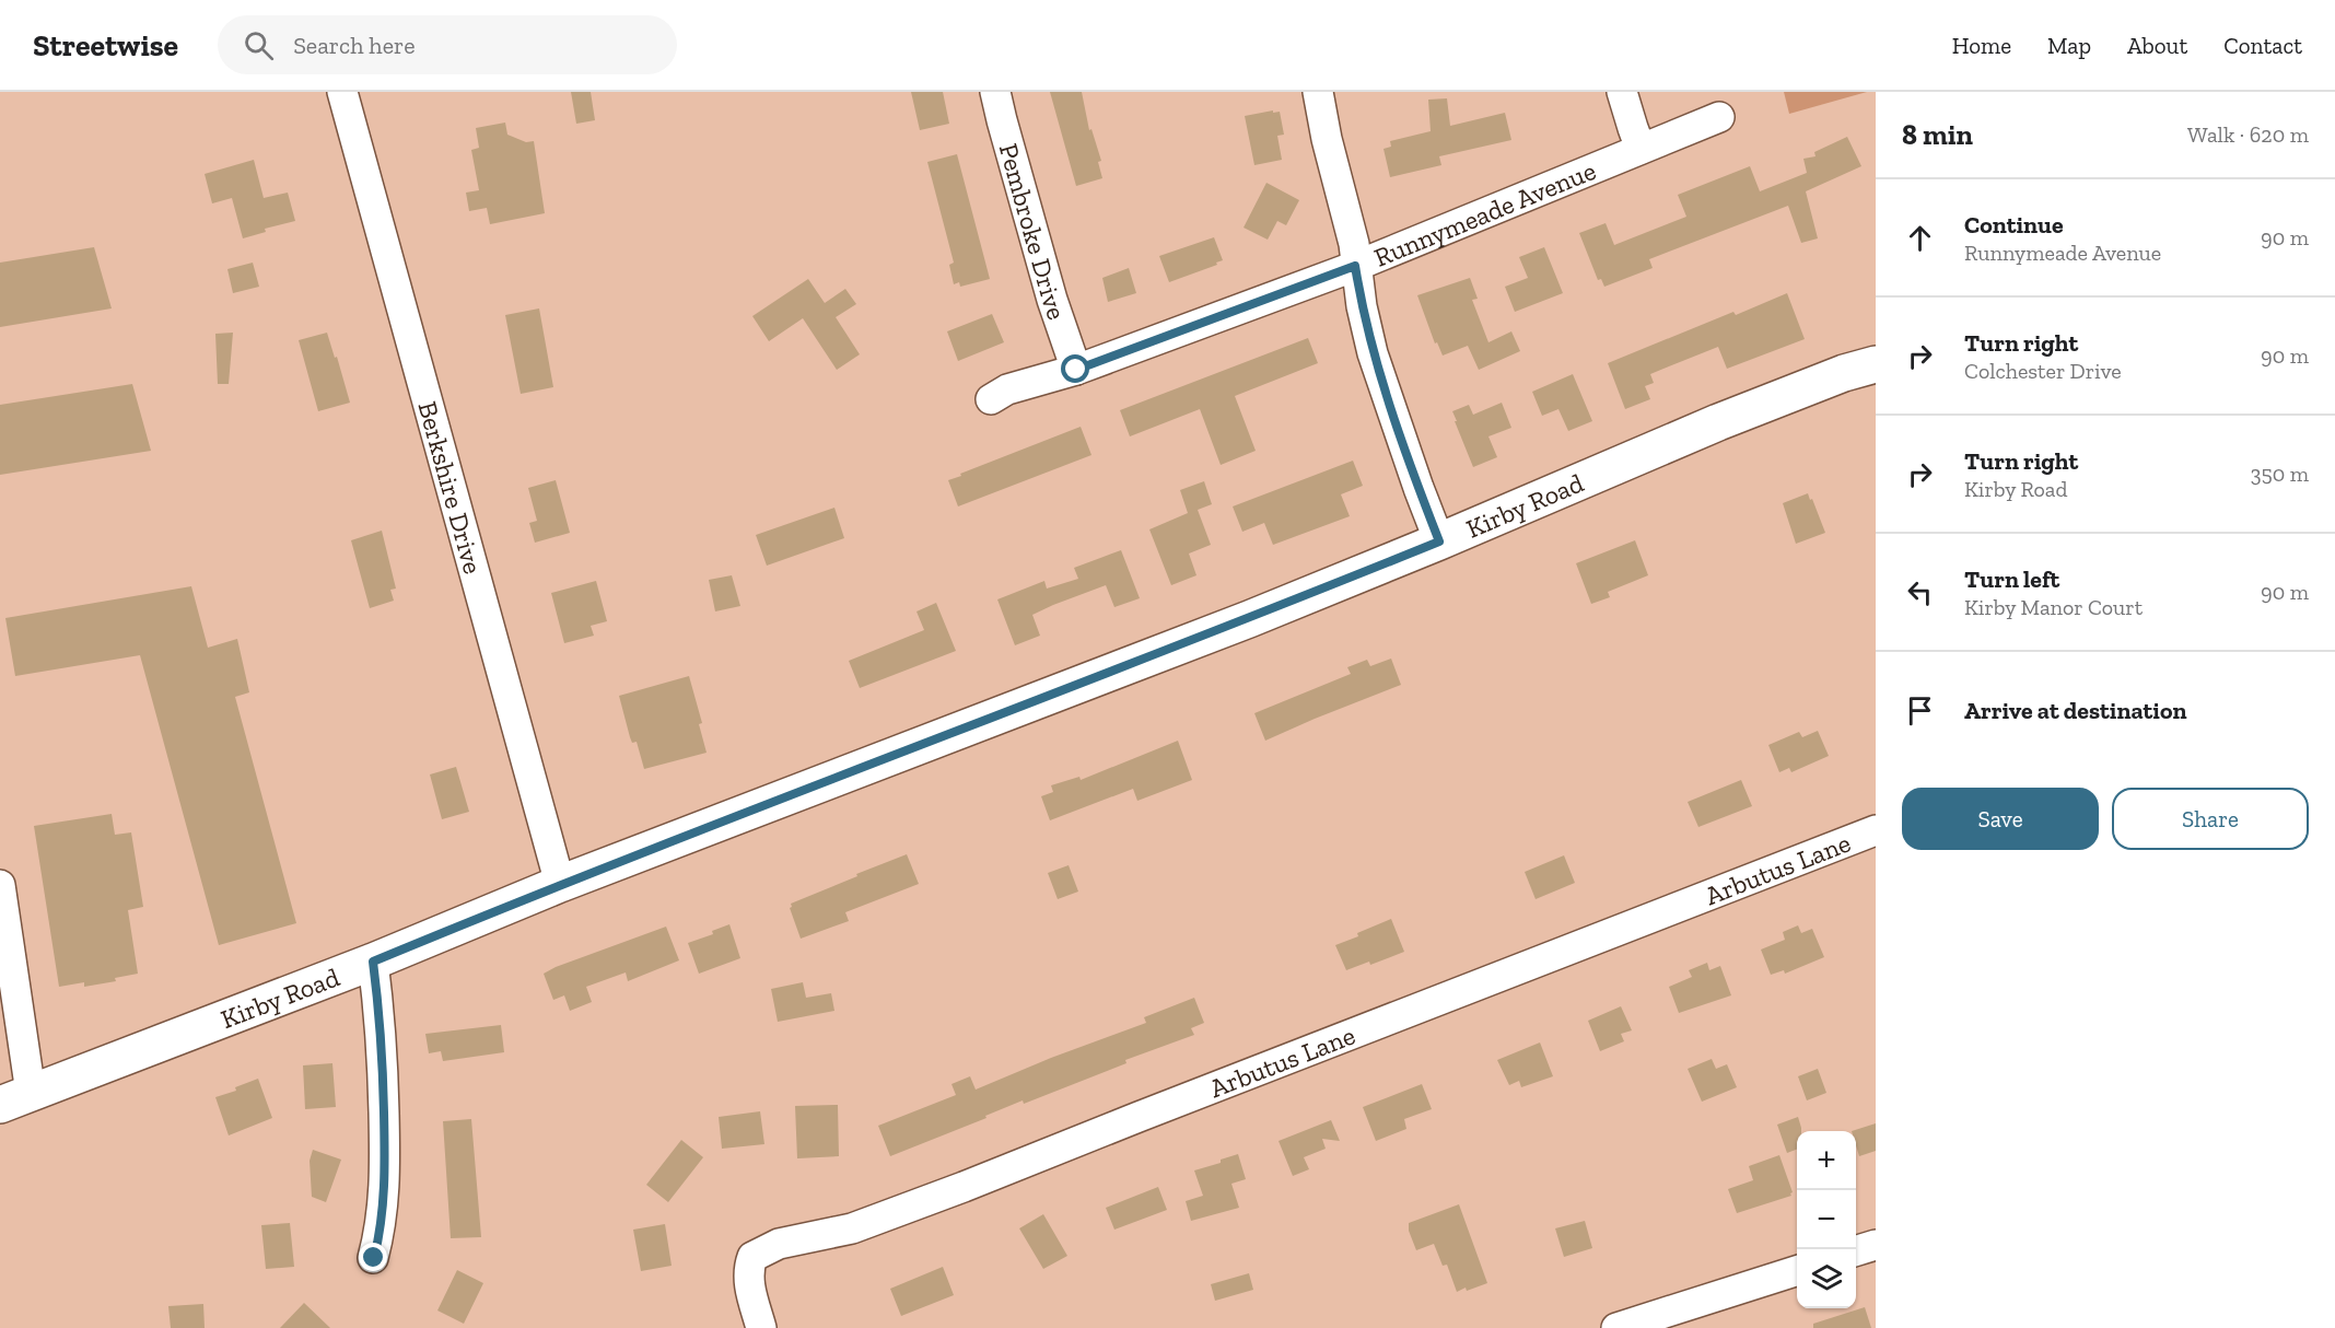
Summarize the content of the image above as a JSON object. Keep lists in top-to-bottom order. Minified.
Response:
{"streets":{"main road":["Kirby Road"],"street":["Runnymeade Avenue","Pembroke Drive","Berkshire Drive","Arbutus Lane"]},"crossings":[["Runnymeade Avenue","Pembroke Drive"],["Berkshire Drive","Kirby Road"]],"page":{"header":"Streetwise","search":"Search here","nav":["Home","Map","About","Contact"],"heading":["8 min","Walk · 620 m"],"list":[["Continue","Runnymeade Avenue","90 m"],["Turn right","Colchester Drive","90 m"],["Turn right","Kirby Road","350 m"],["Turn left","Kirby Manor Court","90 m"],"Arrive at destination"],"buttons":["Save","Share"],"map_buttons":["+","−"]}}
